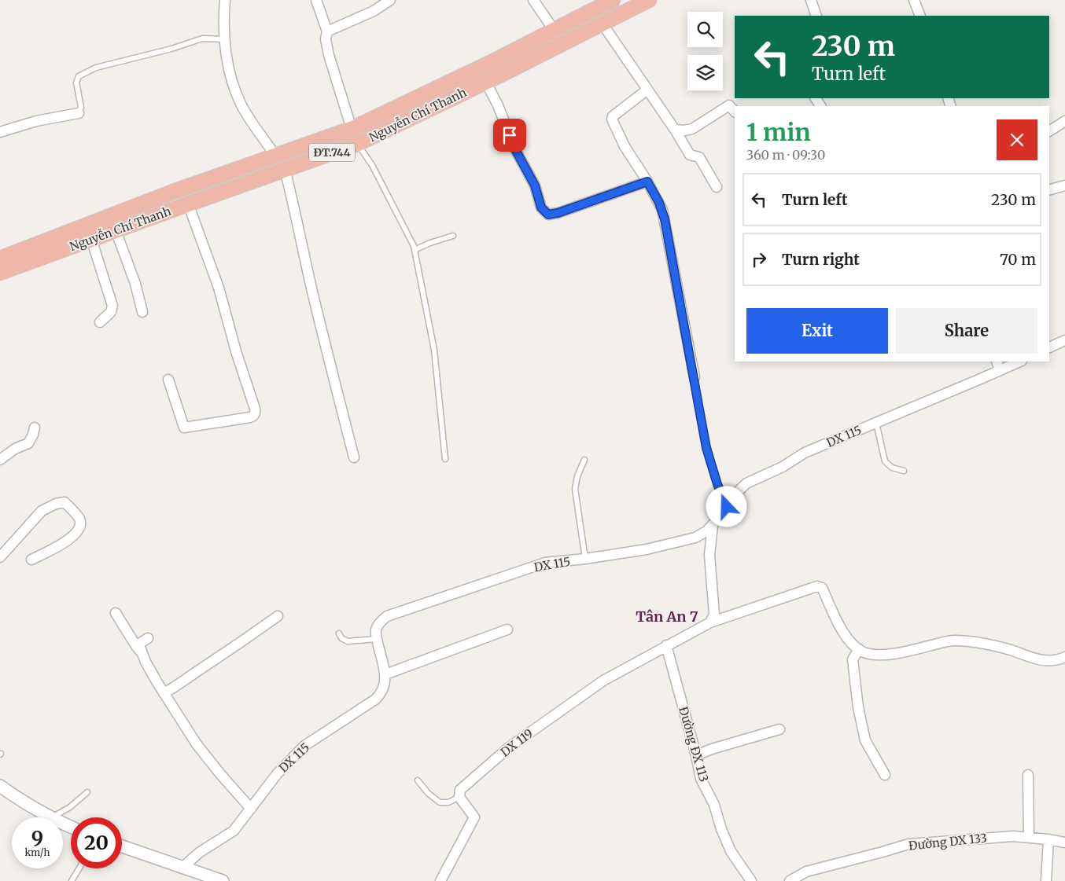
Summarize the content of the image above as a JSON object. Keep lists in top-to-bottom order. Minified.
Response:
{"streets":{"main road":["Nguyễn Chí Thanh","ĐT.744"],"street":["DX 115","DX 119","Đường ĐX 113","Đường DX 133"]},"crossings":[["DX 119","Đường ĐX 113"]],"districts":["Tân An 7"],"page":{"turn":["230 m","Turn left"],"heading":["1 min","360 m · 09:30"],"list":[{"name":"Turn left","value":"230 m"},{"name":"Turn right","value":"70 m"}],"buttons":["Exit","Share"],"speed":"9 km/h","limit":"20"}}
